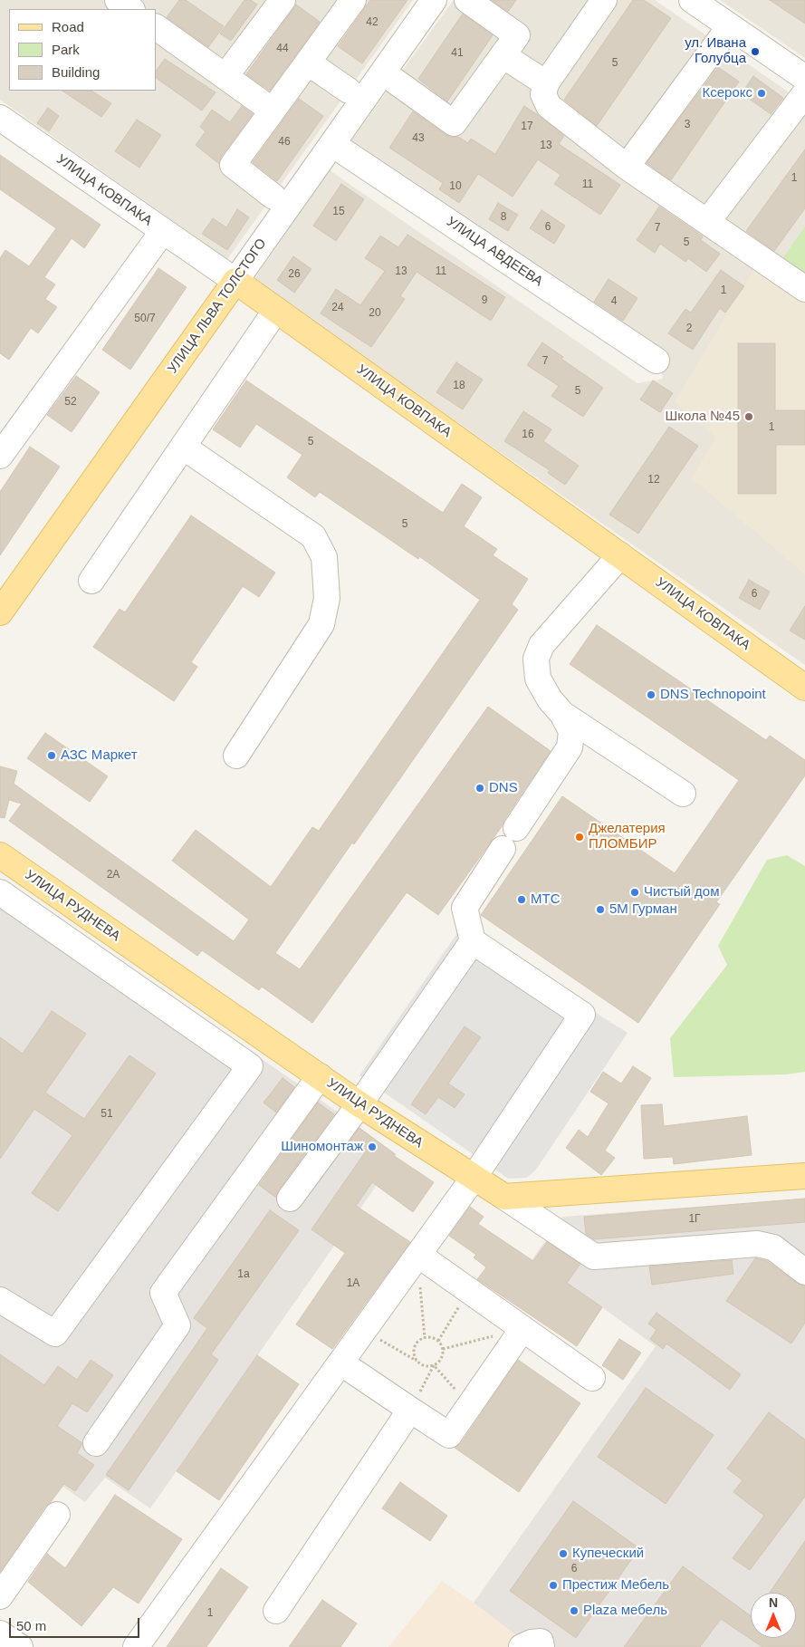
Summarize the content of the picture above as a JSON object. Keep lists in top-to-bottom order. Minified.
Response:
{"streets":{"main road":["УЛИЦА КОВПАКА","УЛИЦА ЛЬВА ТОЛСТОГО","УЛИЦА РУДНЕВА"],"street":["УЛИЦА АВДЕЕВА"]},"crossings":[["УЛИЦА КОВПАКА","УЛИЦА ЛЬВА ТОЛСТОГО"],["УЛИЦА АВДЕЕВА","УЛИЦА ЛЬВА ТОЛСТОГО"]],"places":["ул. Ивана Голубца","Ксерокс","Школа №45","DNS Technopoint","АЗС Маркет","DNS","Джелатерия ПЛОМБИР","Чистый дом","МТС","5М Гурман","Шиномонтаж","Купеческий","Престиж Мебель","Plaza мебель"],"house_numbers":["42","44","41","5","3","17","43","46","13","1","11","10","15","8","6","7","5","13","11","26","1","9","4","24","20","50/7","2","7","18","5","52","1","16","5","12","5","6","2А","51","1Г","1а","1А","6","1"],"legend":["Road","Park","Building"],"scale_bar":"50 m","north":"top"}
